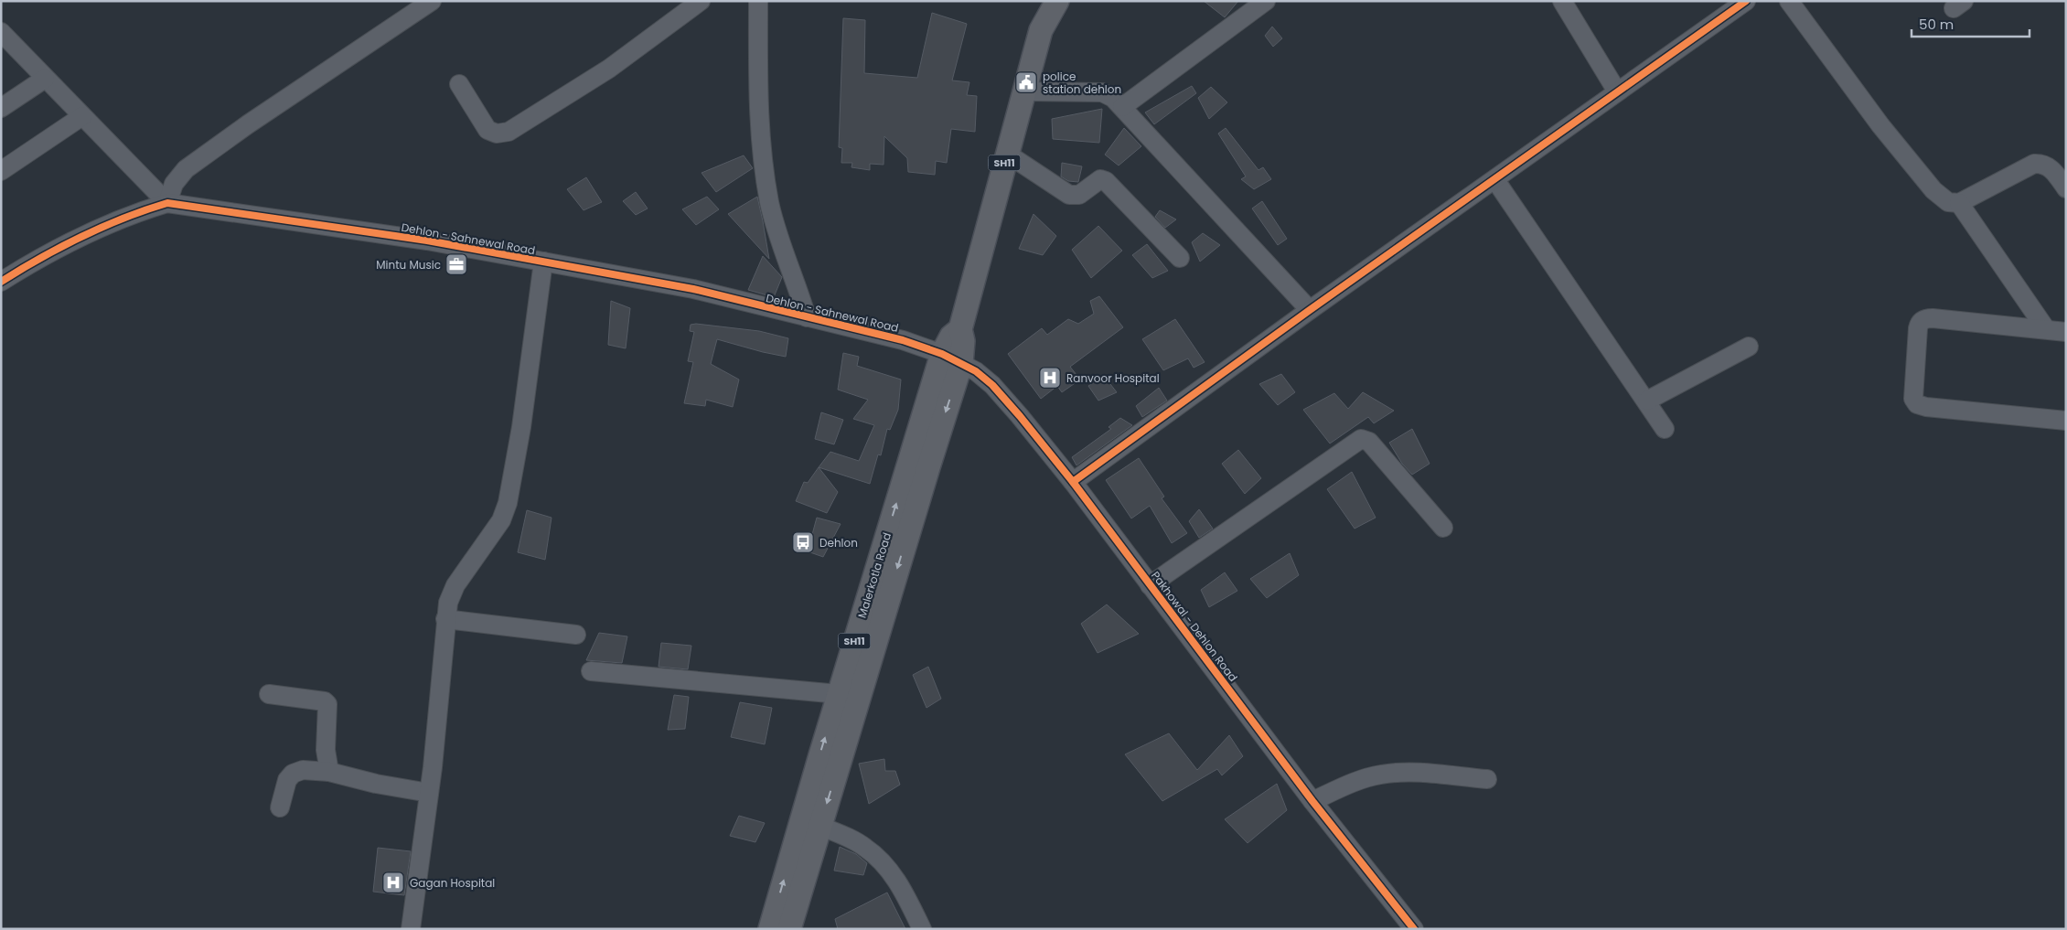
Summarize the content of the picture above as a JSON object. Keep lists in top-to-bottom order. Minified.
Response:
{"streets":{"main road":["SH11","Malerkotla Road"],"street":["Dehlon - Sahnewal Road","Pakhowal - Dehlon Road"]},"crossings":[["SH11","Dehlon - Sahnewal Road"],["SH11","Malerkotla Road"],["SH11","Pakhowal - Dehlon Road"],["Dehlon - Sahnewal Road","Malerkotla Road"],["Dehlon - Sahnewal Road","Pakhowal - Dehlon Road"],["Malerkotla Road","Pakhowal - Dehlon Road"]],"places":{"public building":["police station dehlon"],"office":["Mintu Music"],"hospital":["Ranvoor Hospital","Gagan Hospital"],"bus stop":["Dehlon"]},"scale_bar":"50 m"}
